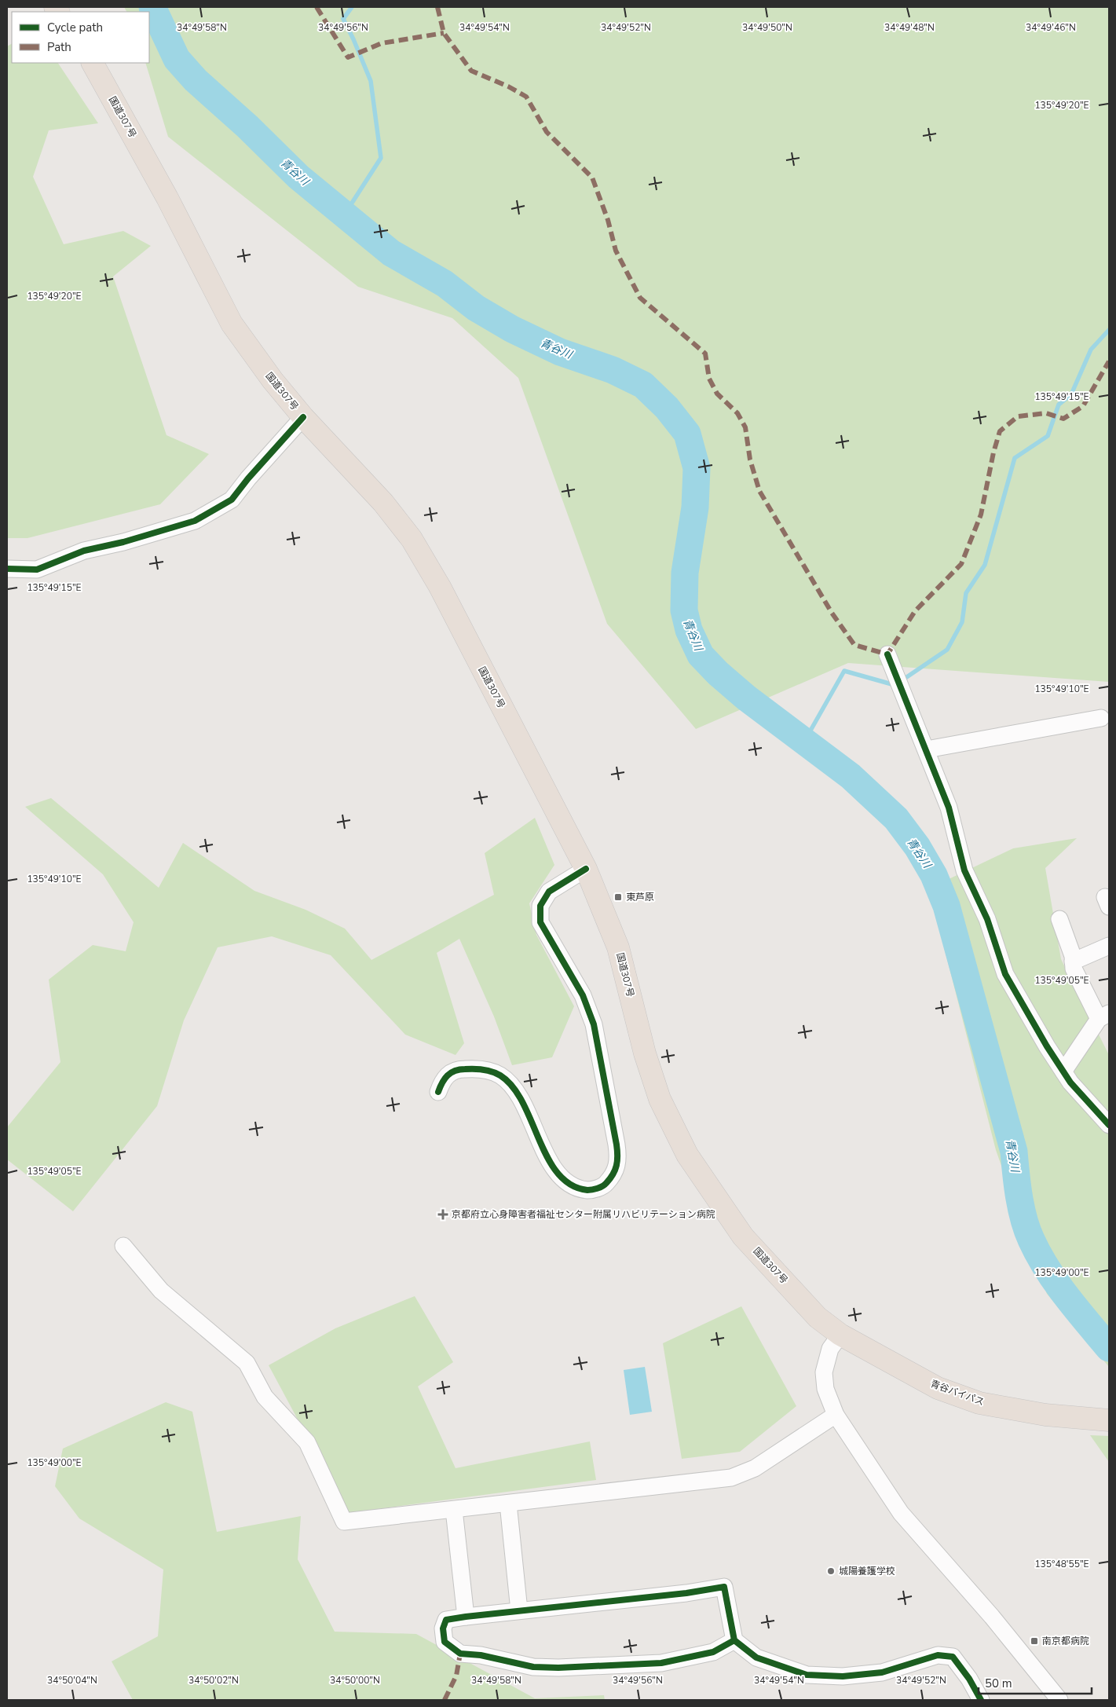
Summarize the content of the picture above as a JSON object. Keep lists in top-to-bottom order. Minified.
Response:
{"streets":{"highway":["国道307号","青谷バイパス"]},"crossings":[["国道307号","青谷バイパス"]],"water":["青谷川"],"places":{"transit":["東芦原","南京都病院"],"health":["京都府立心身障害者福祉センター附属リハビリテーション病院"],"other":["城陽養護学校"]},"legend":["Cycle path","Path"],"scale_bar":"50 m","coordinates":["34°49'48\"N","34°49'58\"N","34°49'56\"N","34°49'54\"N","34°49'52\"N","34°49'50\"N","34°49'46\"N","135°49'20\"E","135°49'15\"E","135°49'10\"E","135°49'05\"E","135°49'00\"E","135°48'55\"E","34°50'04\"N","34°50'02\"N","34°50'00\"N"]}
